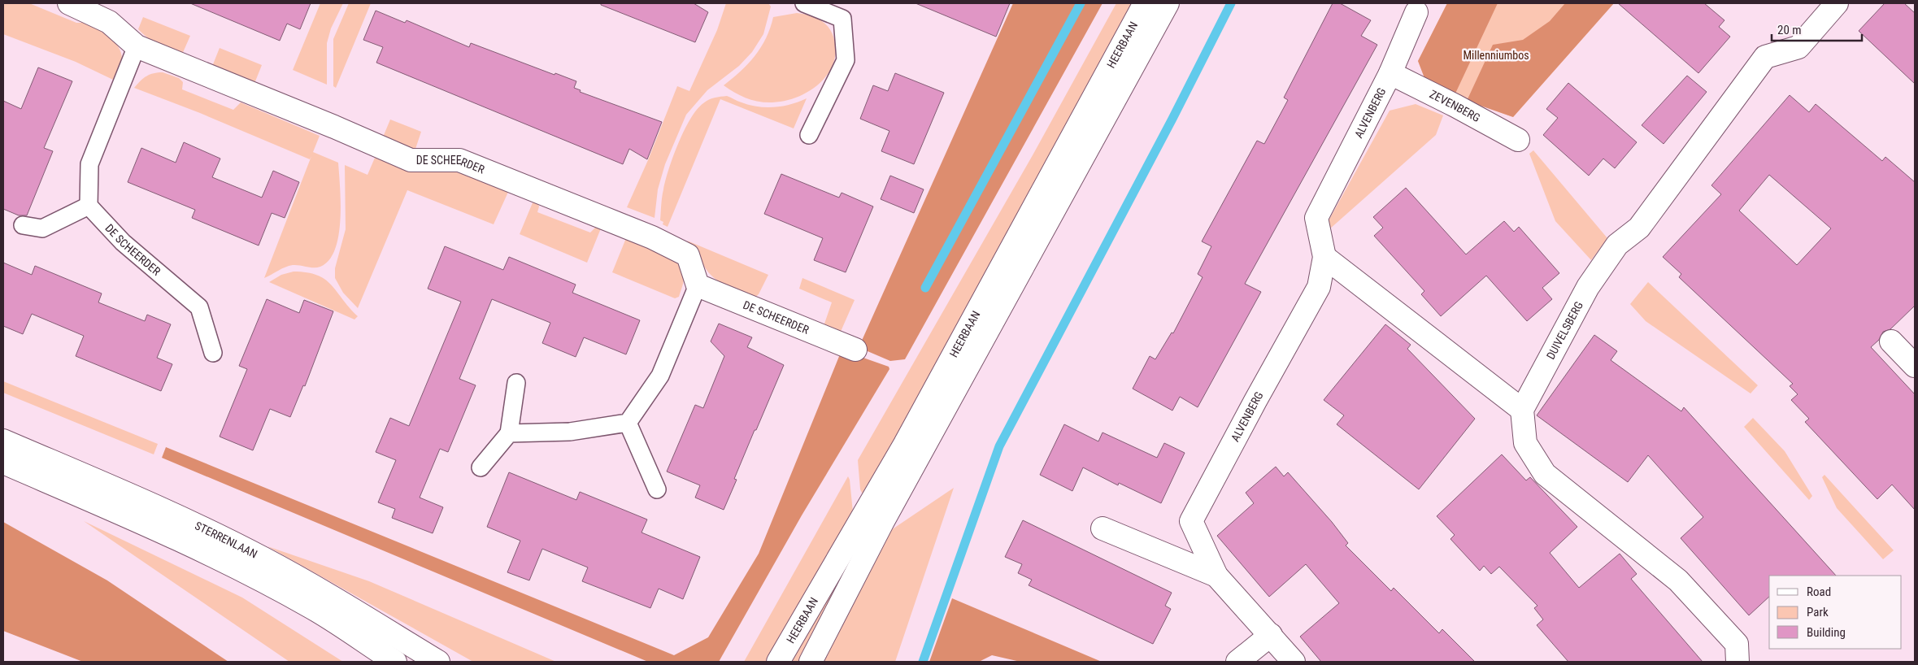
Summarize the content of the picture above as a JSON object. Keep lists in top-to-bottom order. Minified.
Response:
{"streets":{"street":["HEERBAAN","ZEVENBERG","ALVENBERG","DE SCHEERDER","DUIVELSBERG","STERRENLAAN"]},"crossings":[["ZEVENBERG","ALVENBERG"]],"parks":["Millenniumbos"],"legend":["Road","Park","Building"],"scale_bar":"20 m"}
